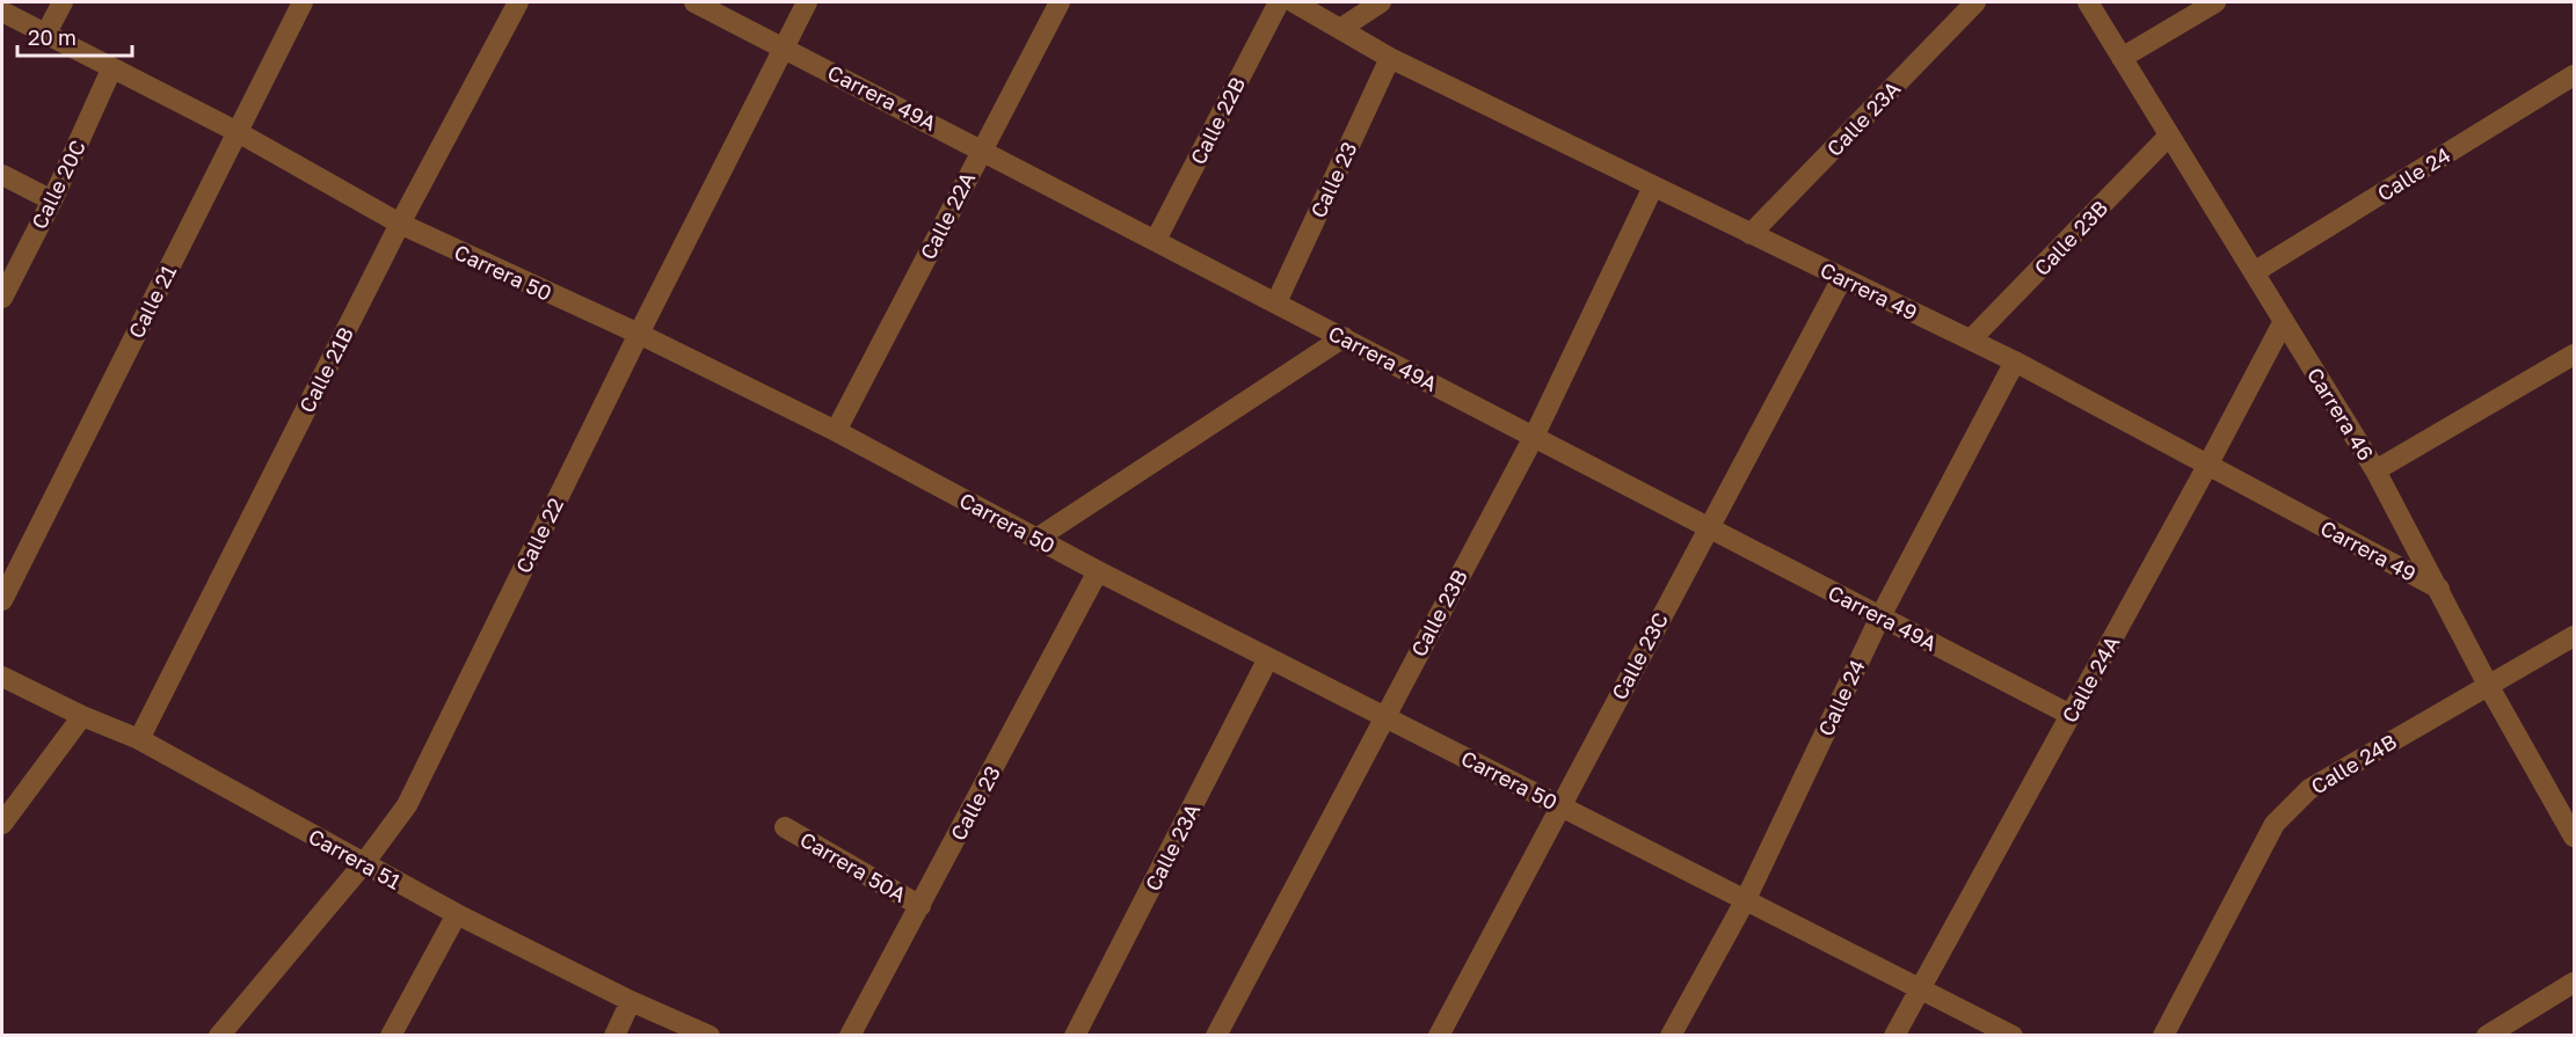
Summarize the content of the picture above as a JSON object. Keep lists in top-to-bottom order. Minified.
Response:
{"streets":{"street":["Carrera 49A","Calle 23A","Calle 22B","Calle 24","Calle 23","Calle 20C","Calle 22A","Calle 23B","Carrera 50","Carrera 49","Calle 21","Calle 21B","Carrera 46","Calle 22","Calle 23C","Calle 24A","Calle 24B","Carrera 51","Carrera 50A"]},"crossings":[["Carrera 49A","Calle 22B"],["Carrera 49A","Calle 24"],["Carrera 49A","Calle 23"],["Carrera 49A","Calle 22A"],["Carrera 49A","Calle 23B"],["Carrera 49A","Calle 22"],["Carrera 49A","Calle 23C"],["Carrera 49A","Calle 24A"],["Calle 23A","Carrera 50"],["Calle 23A","Carrera 49"],["Calle 24","Carrera 50"],["Calle 24","Carrera 49"],["Calle 24","Carrera 46"],["Calle 23","Carrera 50"],["Calle 23","Carrera 49"],["Calle 23","Carrera 50A"],["Calle 20C","Carrera 50"],["Calle 22A","Carrera 50"],["Calle 23B","Carrera 50"],["Calle 23B","Carrera 49"],["Calle 23B","Carrera 46"],["Carrera 50","Calle 21"],["Carrera 50","Calle 21B"],["Carrera 50","Calle 22"],["Carrera 50","Calle 23C"],["Carrera 50","Calle 24A"],["Carrera 49","Carrera 46"],["Carrera 49","Calle 23C"],["Carrera 49","Calle 24A"],["Calle 21B","Carrera 51"],["Carrera 46","Calle 24A"],["Carrera 46","Calle 24B"],["Calle 22","Carrera 51"]],"scale_bar":"20 m"}
